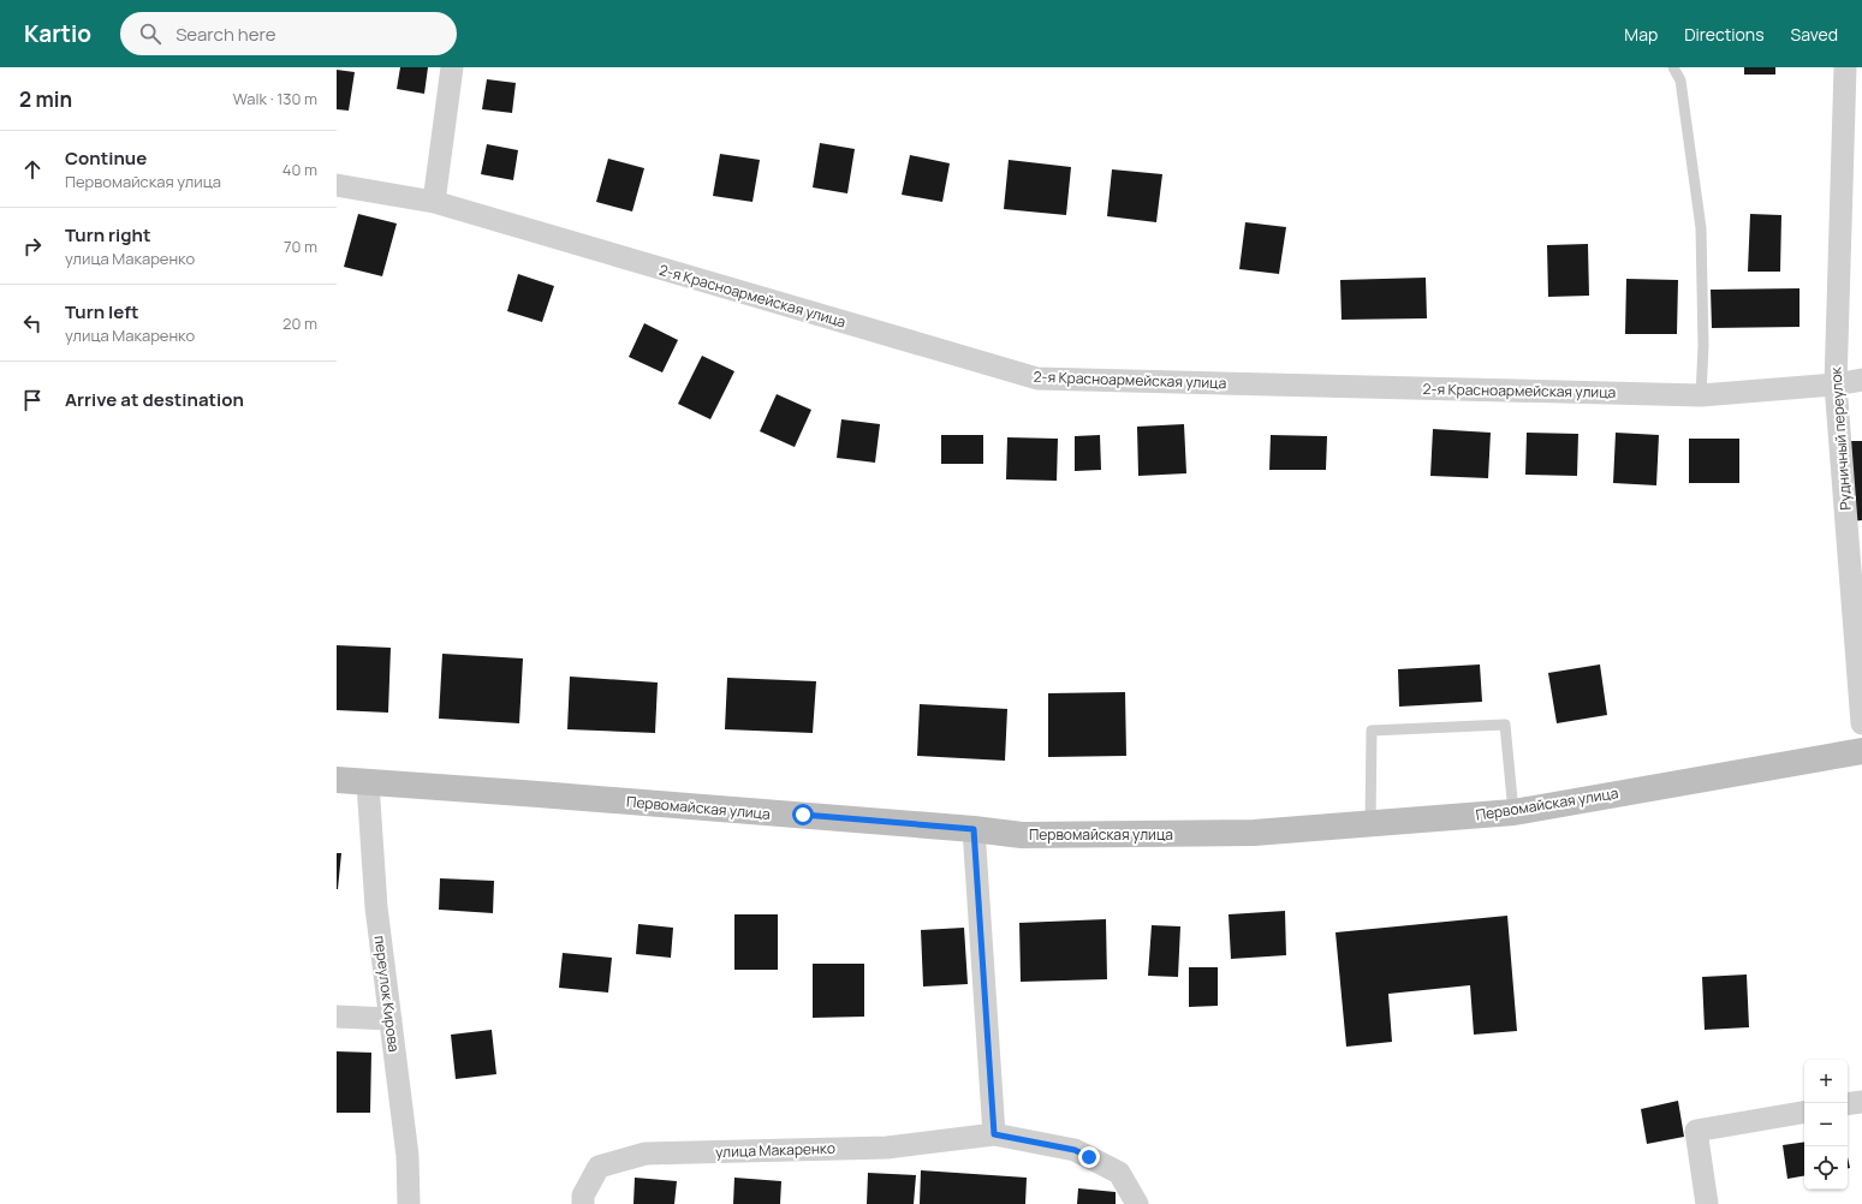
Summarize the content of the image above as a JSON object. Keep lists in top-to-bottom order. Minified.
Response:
{"streets":{"main road":["Первомайская улица"],"street":["2-я Красноармейская улица","Рудничный переулок","переулок Кирова","улица Макаренко"]},"crossings":[["2-я Красноармейская улица","Рудничный переулок"],["Первомайская улица","переулок Кирова"]],"page":{"header":"Kartio","search":"Search here","nav":["Map","Directions","Saved"],"heading":["2 min","Walk · 130 m"],"list":[["Continue","Первомайская улица","40 m"],["Turn right","улица Макаренко","70 m"],["Turn left","улица Макаренко","20 m"],"Arrive at destination"],"map_buttons":["+","−"]}}
